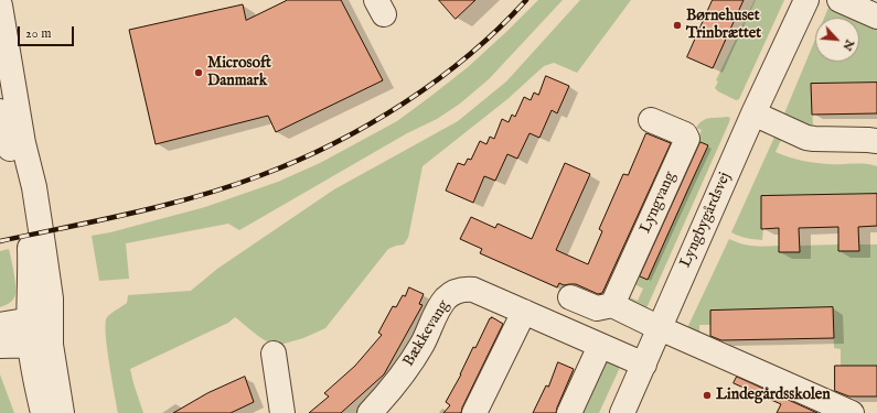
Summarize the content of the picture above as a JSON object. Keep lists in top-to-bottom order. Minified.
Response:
{"streets":{"street":["Lyngvang","Lyngbygårdsvej","Bækkevang"]},"crossings":[["Lyngbygårdsvej","Bækkevang"]],"places":["Børnehuset Trinbrættet","Microsoft Danmark","Lindegårdsskolen"],"scale_bar":"20 m","north":"bottom right"}
